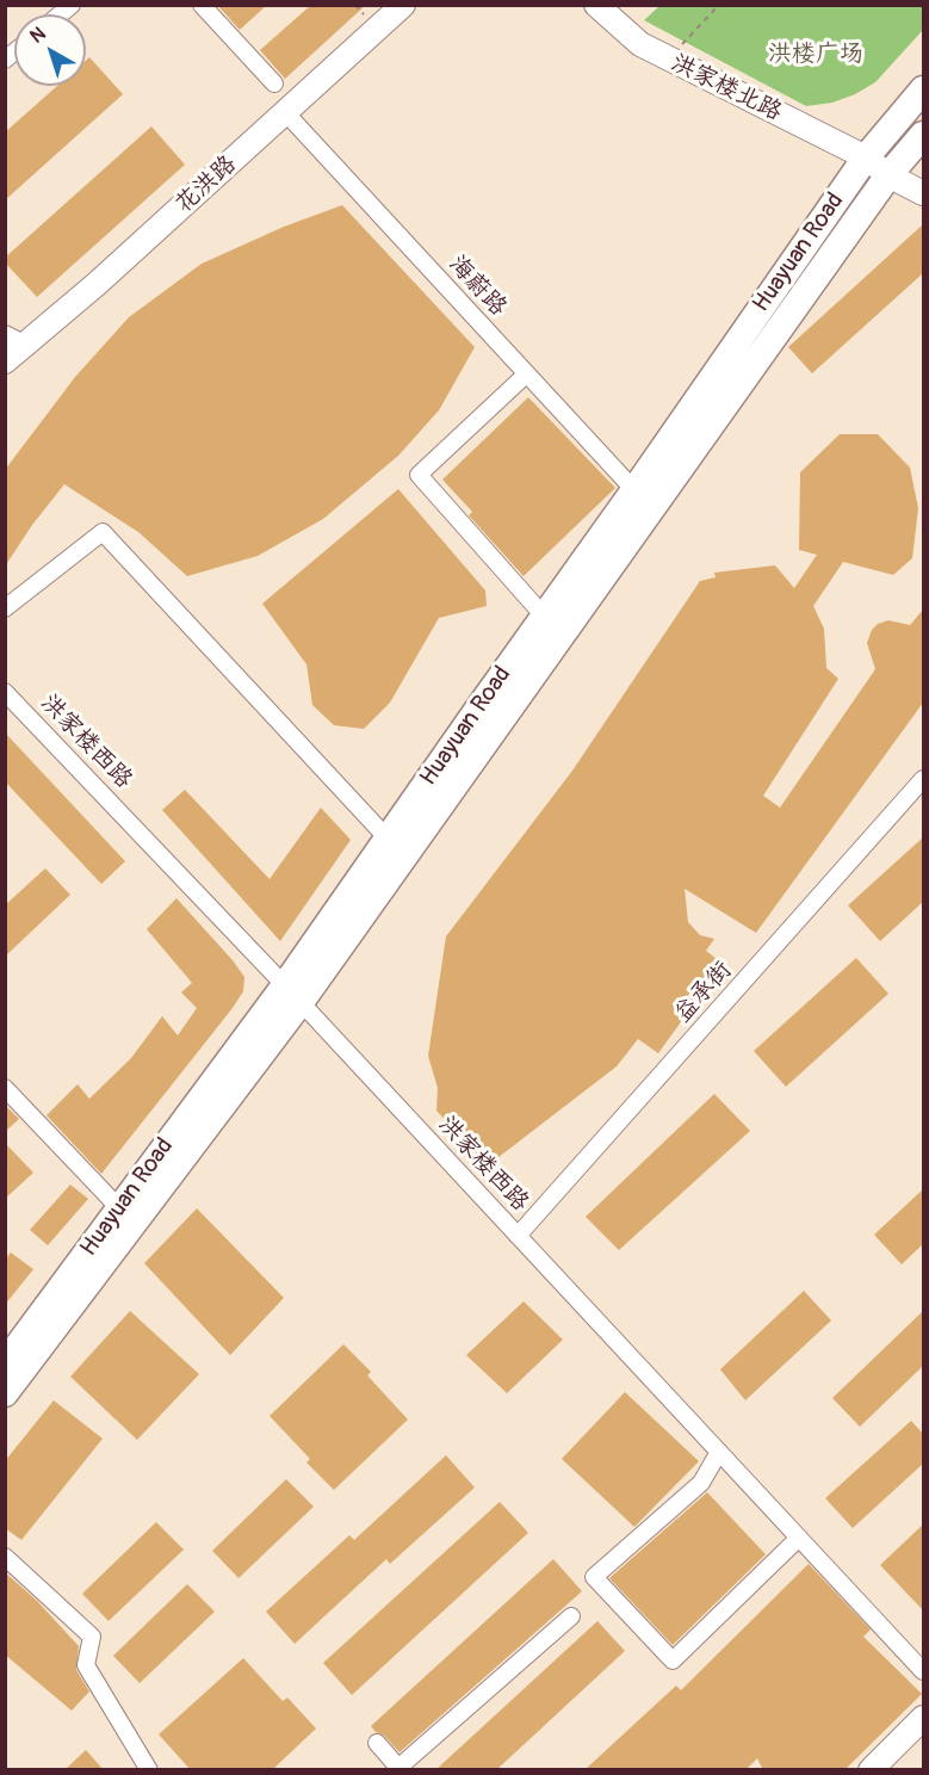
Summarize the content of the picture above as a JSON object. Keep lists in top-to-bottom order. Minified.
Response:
{"streets":{"main road":["Huayuan Road"],"street":["洪家楼北路","花洪路","海蔚路","洪家楼西路","益承街"]},"crossings":[["洪家楼北路","Huayuan Road"],["花洪路","海蔚路"],["Huayuan Road","海蔚路"],["Huayuan Road","洪家楼西路"],["洪家楼西路","益承街"]],"parks":["洪楼广场"],"north":"top left"}
